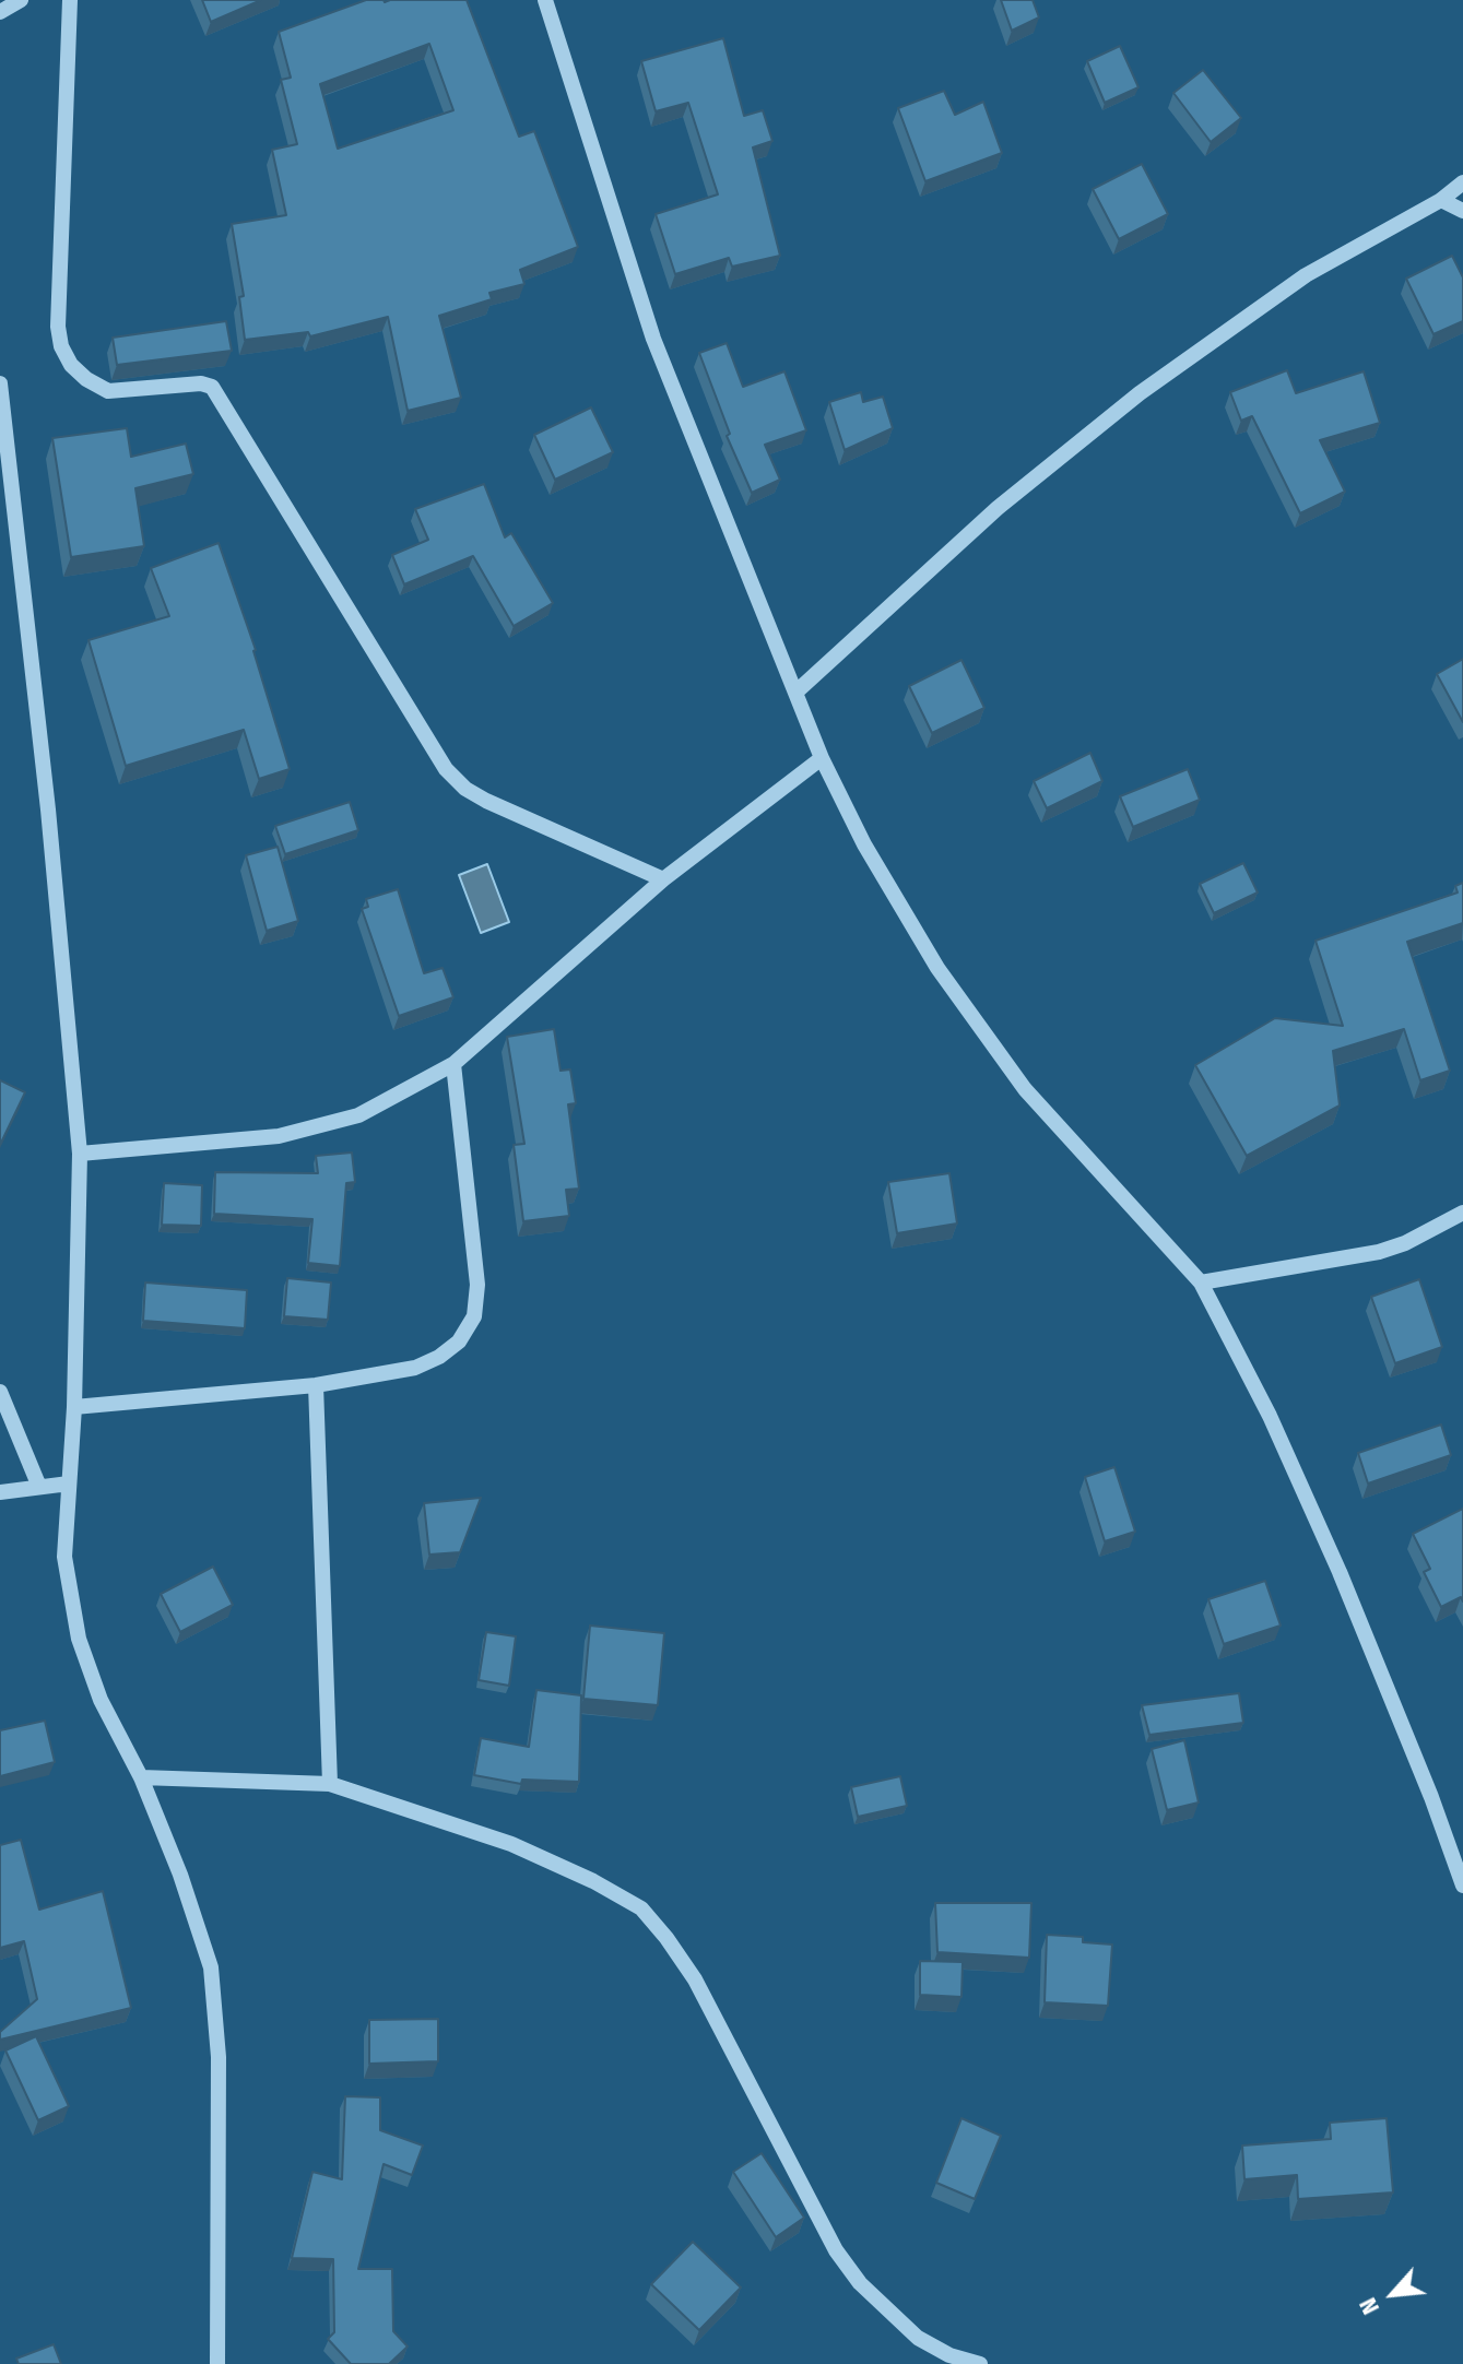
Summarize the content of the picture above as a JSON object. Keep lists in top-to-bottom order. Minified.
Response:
{"north":"bottom left"}
